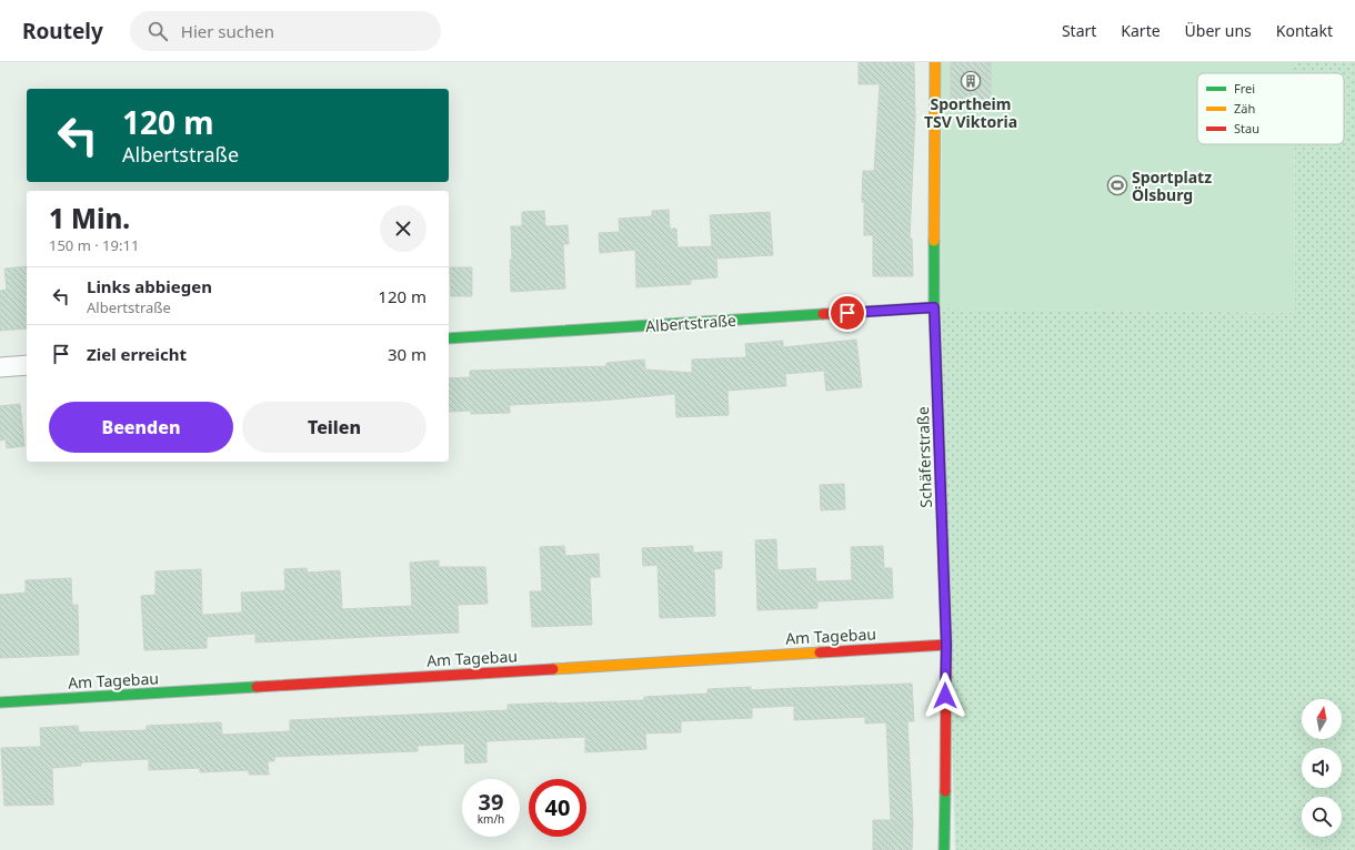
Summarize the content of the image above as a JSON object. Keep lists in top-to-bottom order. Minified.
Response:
{"streets":{"street":["Albertstraße","Schäferstraße","Am Tagebau"]},"crossings":[["Albertstraße","Schäferstraße"],["Schäferstraße","Am Tagebau"]],"places":{"building":["Sportheim TSV Viktoria"],"sports":["Sportplatz Ölsburg"]},"legend":["Frei","Zäh","Stau"],"north":"top","page":{"header":"Routely","search":"Hier suchen","nav":["Start","Karte","Über uns","Kontakt"],"turn":["120 m","Albertstraße"],"heading":["1 Min.","150 m · 19:11"],"list":[{"name":"Links abbiegen","note":"Albertstraße","value":"120 m"},{"name":"Ziel erreicht","value":"30 m"}],"buttons":["Beenden","Teilen"],"speed":"39 km/h","limit":"40"}}
